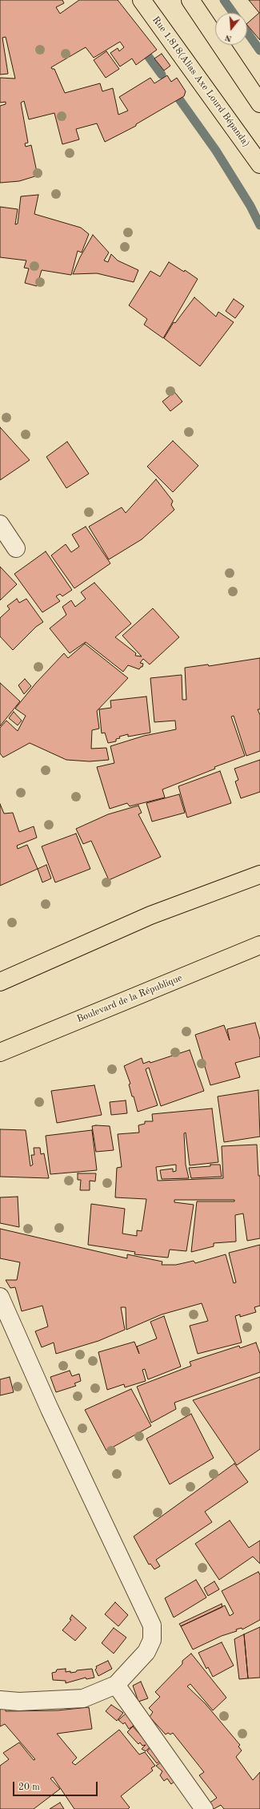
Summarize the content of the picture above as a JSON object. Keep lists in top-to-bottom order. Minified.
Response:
{"streets":{"main road":["Rue 1.818(Alias Axe Lourd Bépanda)","Boulevard de la République"]},"scale_bar":"20 m","north":"bottom"}
